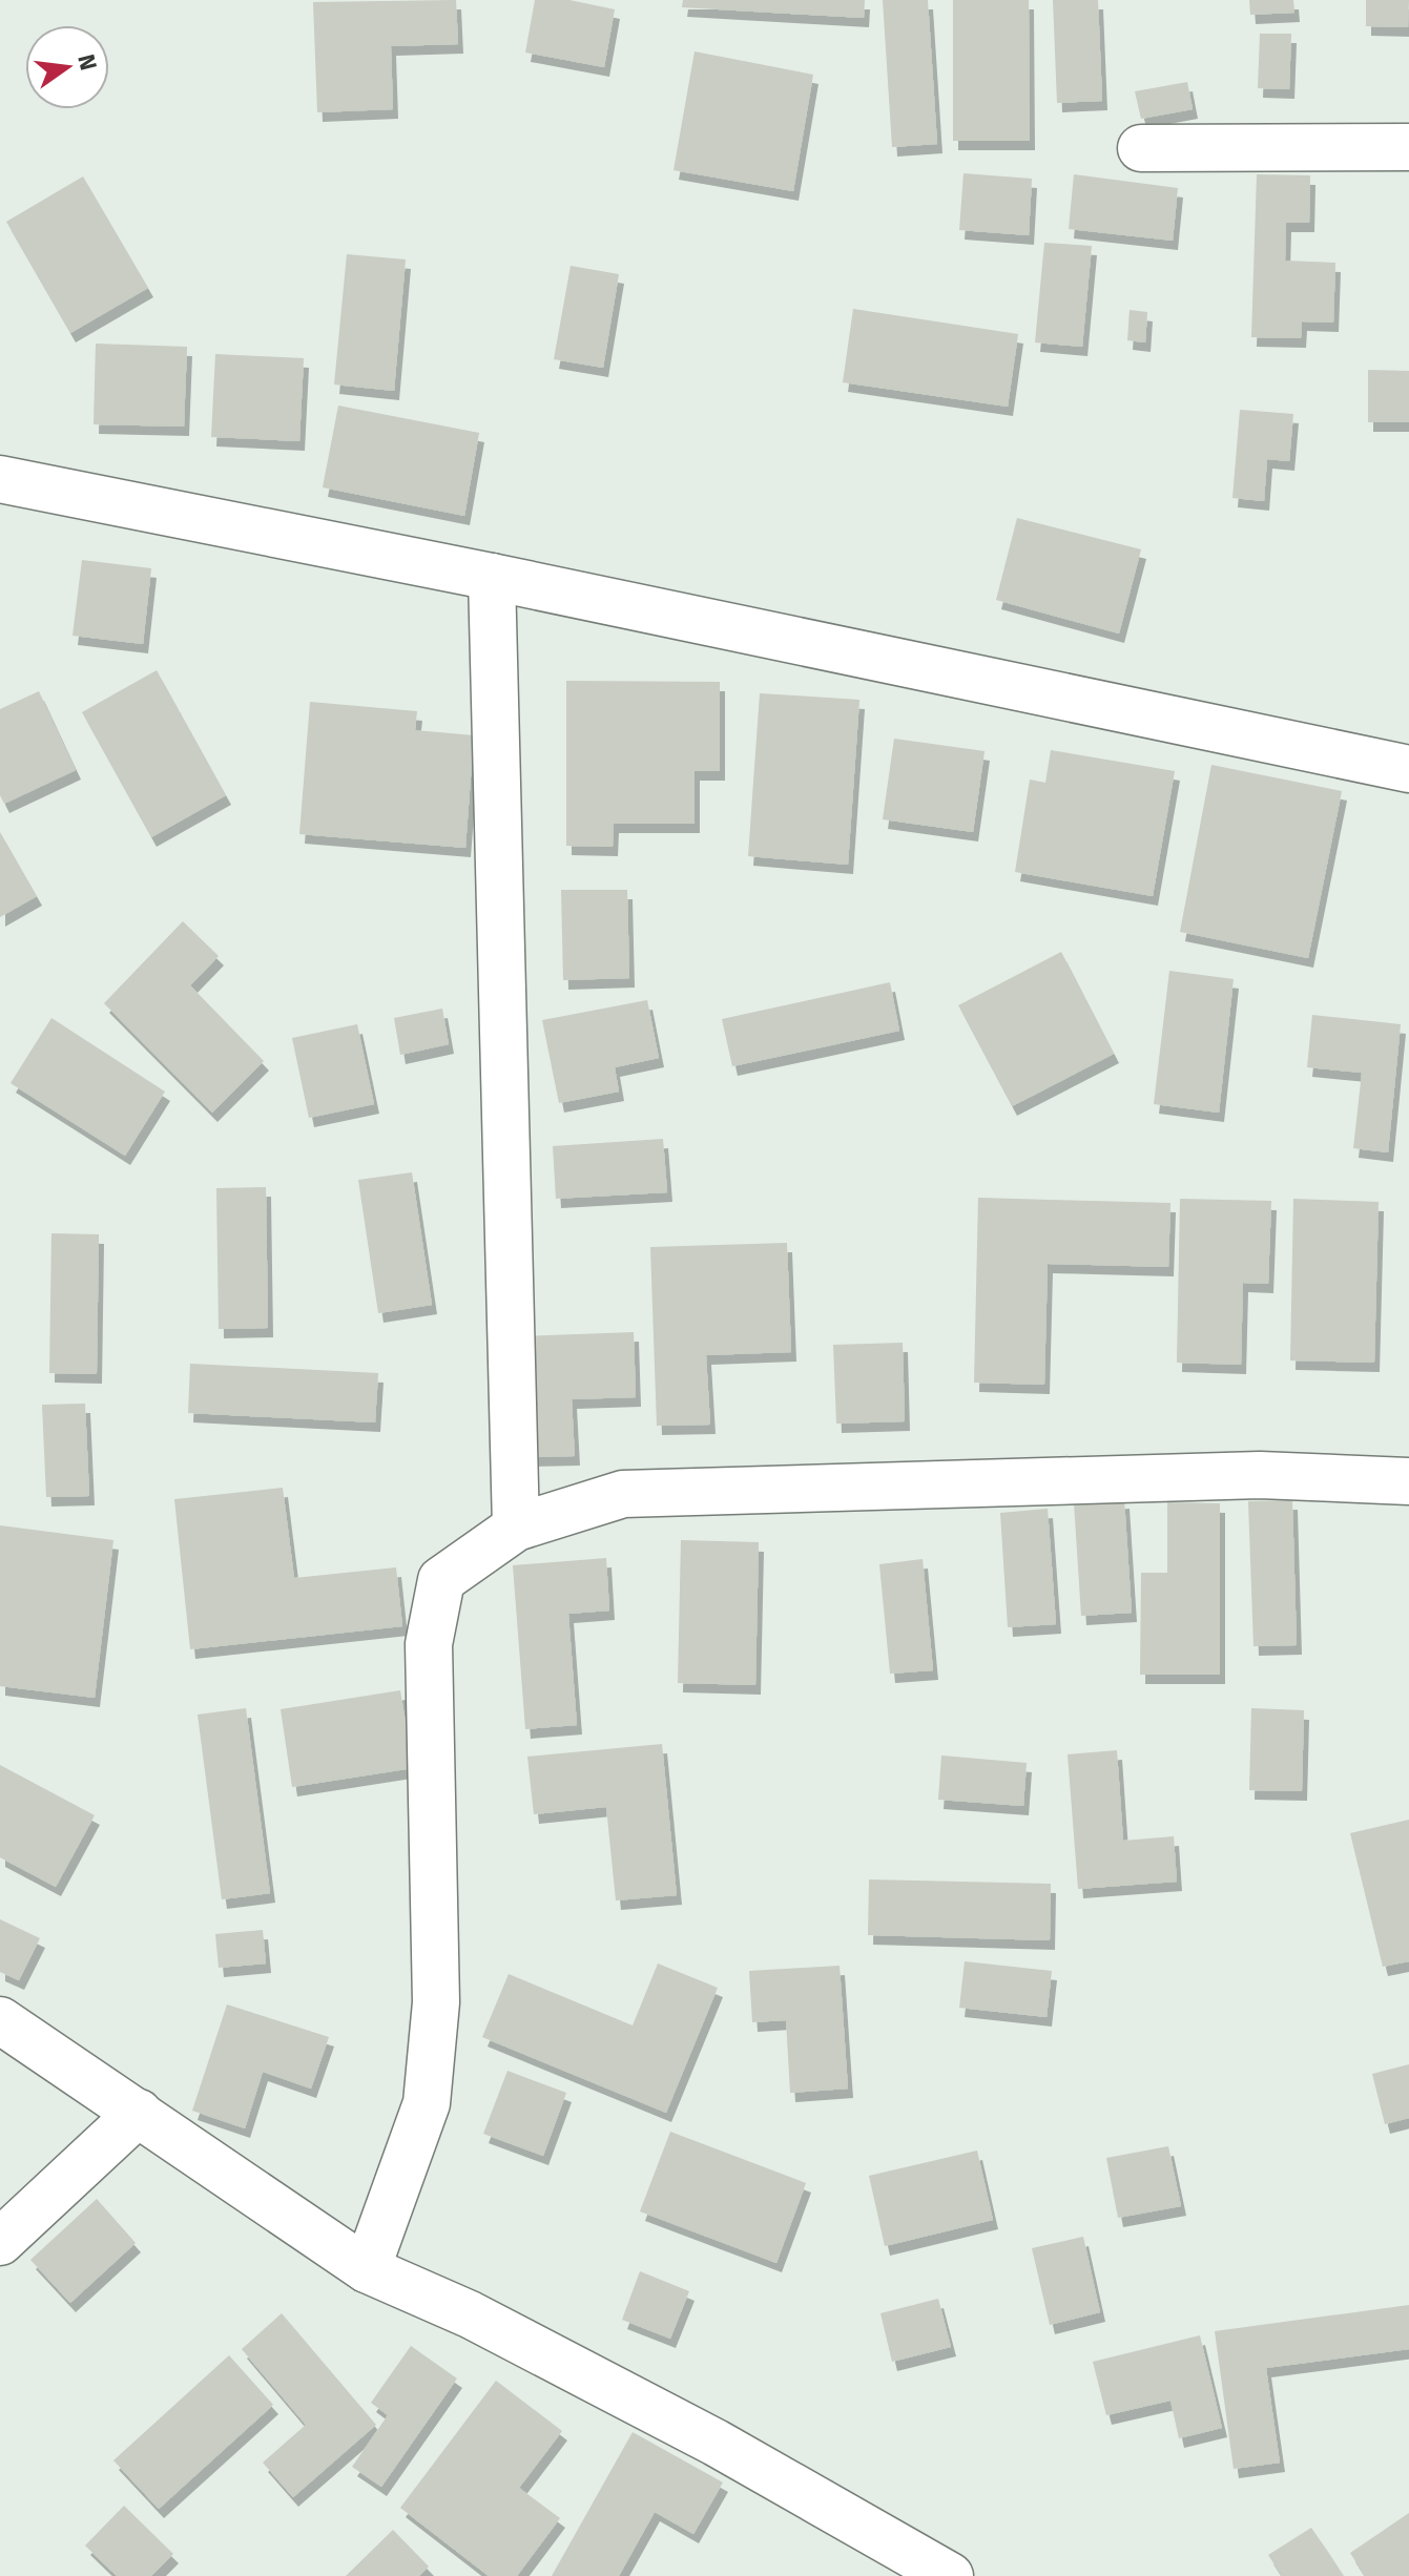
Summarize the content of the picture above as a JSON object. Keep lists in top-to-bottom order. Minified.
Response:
{"north":"right"}
